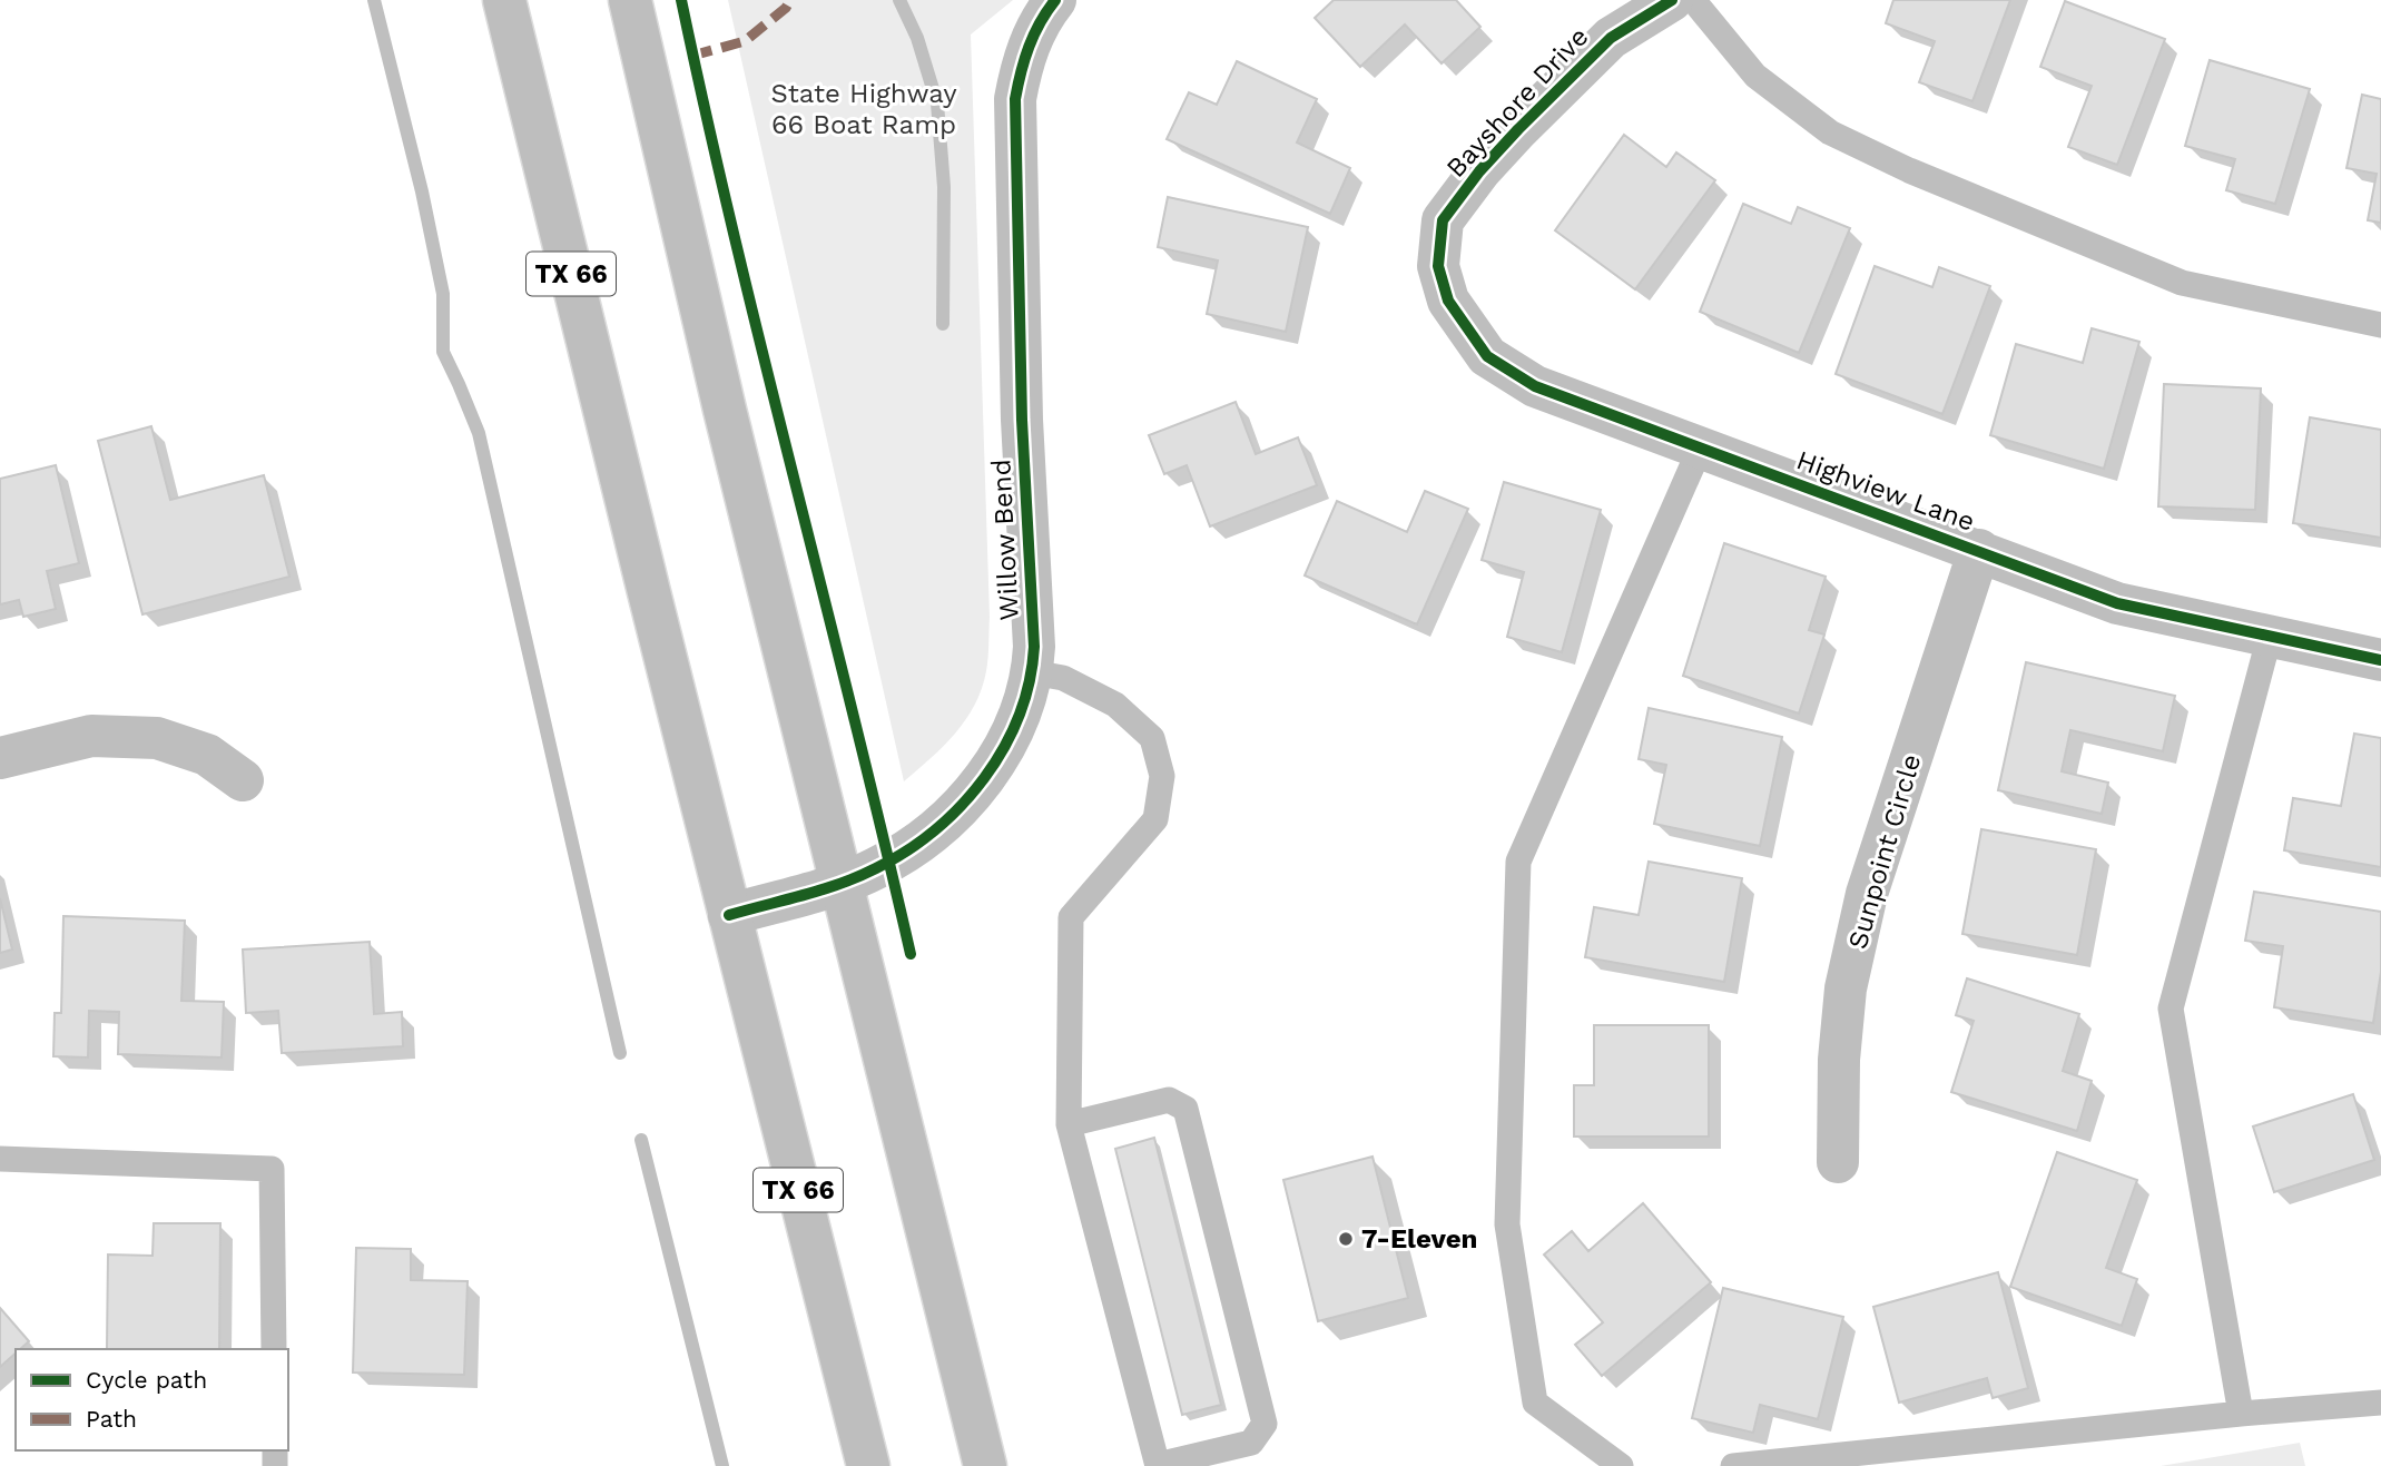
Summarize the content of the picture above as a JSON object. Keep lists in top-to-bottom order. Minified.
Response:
{"streets":{"street":["Bayshore Drive","TX 66","Highview Lane","Willow Bend","Sunpoint Circle"]},"crossings":[["Bayshore Drive","Highview Lane"],["TX 66","Willow Bend"],["Highview Lane","Sunpoint Circle"]],"parks":["State Highway 66 Boat Ramp"],"places":["7-Eleven"],"legend":["Cycle path","Path"]}
